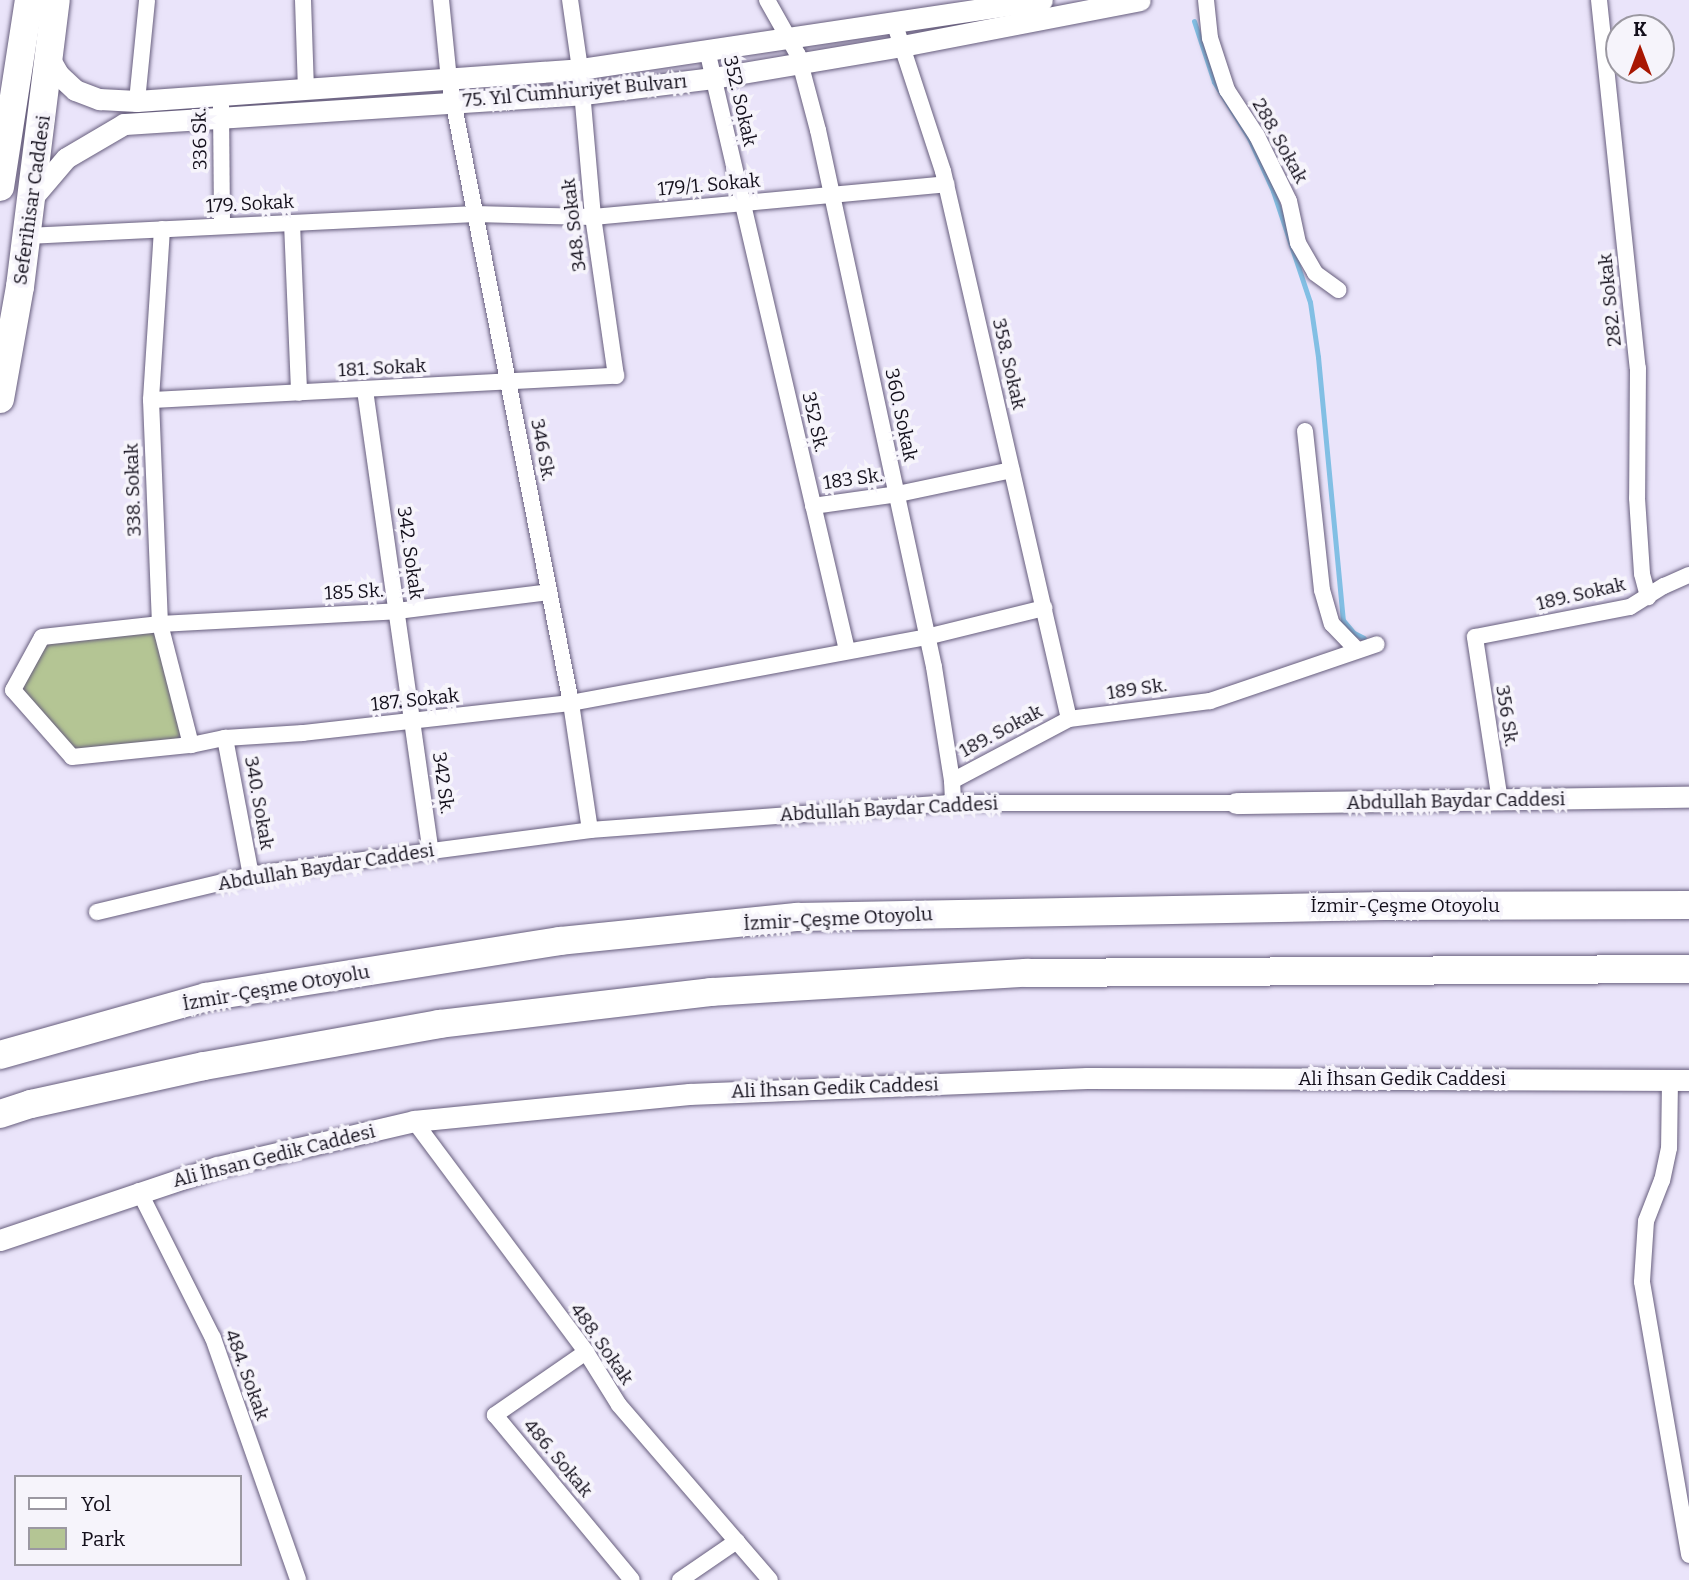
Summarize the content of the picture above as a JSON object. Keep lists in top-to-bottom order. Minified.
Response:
{"streets":{"highway":["Seferihisar Caddesi","İzmir-Çeşme Otoyolu"],"street":["75. Yıl Cumhuriyet Bulvarı","352. Sokak","336 Sk.","288. Sokak","179/1. Sokak","179. Sokak","348. Sokak","282. Sokak","358. Sokak","181. Sokak","360. Sokak","352 Sk.","346 Sk.","183 Sk.","338. Sokak","342. Sokak","185 Sk.","189. Sokak","189 Sk.","187. Sokak","356 Sk.","342 Sk.","Abdullah Baydar Caddesi","340. Sokak","Ali İhsan Gedik Caddesi","488. Sokak","484. Sokak","486. Sokak"]},"crossings":[["75. Yıl Cumhuriyet Bulvarı","352. Sokak"],["75. Yıl Cumhuriyet Bulvarı","336 Sk."],["75. Yıl Cumhuriyet Bulvarı","Seferihisar Caddesi"],["75. Yıl Cumhuriyet Bulvarı","348. Sokak"],["75. Yıl Cumhuriyet Bulvarı","358. Sokak"],["75. Yıl Cumhuriyet Bulvarı","360. Sokak"],["75. Yıl Cumhuriyet Bulvarı","346 Sk."],["352. Sokak","179/1. Sokak"],["352. Sokak","352 Sk."],["336 Sk.","179. Sokak"],["179/1. Sokak","179. Sokak"],["179/1. Sokak","348. Sokak"],["179/1. Sokak","358. Sokak"],["179/1. Sokak","360. Sokak"],["179/1. Sokak","352 Sk."],["179/1. Sokak","346 Sk."],["Seferihisar Caddesi","179. Sokak"],["179. Sokak","346 Sk."],["179. Sokak","338. Sokak"],["348. Sokak","181. Sokak"],["282. Sokak","189. Sokak"],["358. Sokak","183 Sk."],["358. Sokak","189. Sokak"],["358. Sokak","189 Sk."],["358. Sokak","187. Sokak"],["181. Sokak","346 Sk."],["181. Sokak","338. Sokak"],["181. Sokak","342. Sokak"],["360. Sokak","183 Sk."],["360. Sokak","189. Sokak"],["360. Sokak","187. Sokak"],["360. Sokak","Abdullah Baydar Caddesi"],["352 Sk.","183 Sk."],["352 Sk.","187. Sokak"],["346 Sk.","185 Sk."],["346 Sk.","187. Sokak"],["346 Sk.","Abdullah Baydar Caddesi"],["338. Sokak","185 Sk."],["338. Sokak","187. Sokak"],["342. Sokak","185 Sk."],["342. Sokak","187. Sokak"],["342. Sokak","342 Sk."],["185 Sk.","187. Sokak"],["189. Sokak","189 Sk."],["189. Sokak","356 Sk."],["187. Sokak","342 Sk."],["187. Sokak","340. Sokak"],["356 Sk.","Abdullah Baydar Caddesi"],["342 Sk.","Abdullah Baydar Caddesi"],["Abdullah Baydar Caddesi","340. Sokak"],["Ali İhsan Gedik Caddesi","488. Sokak"],["Ali İhsan Gedik Caddesi","484. Sokak"],["488. Sokak","486. Sokak"]],"legend":["Yol","Park"],"north":"top"}
